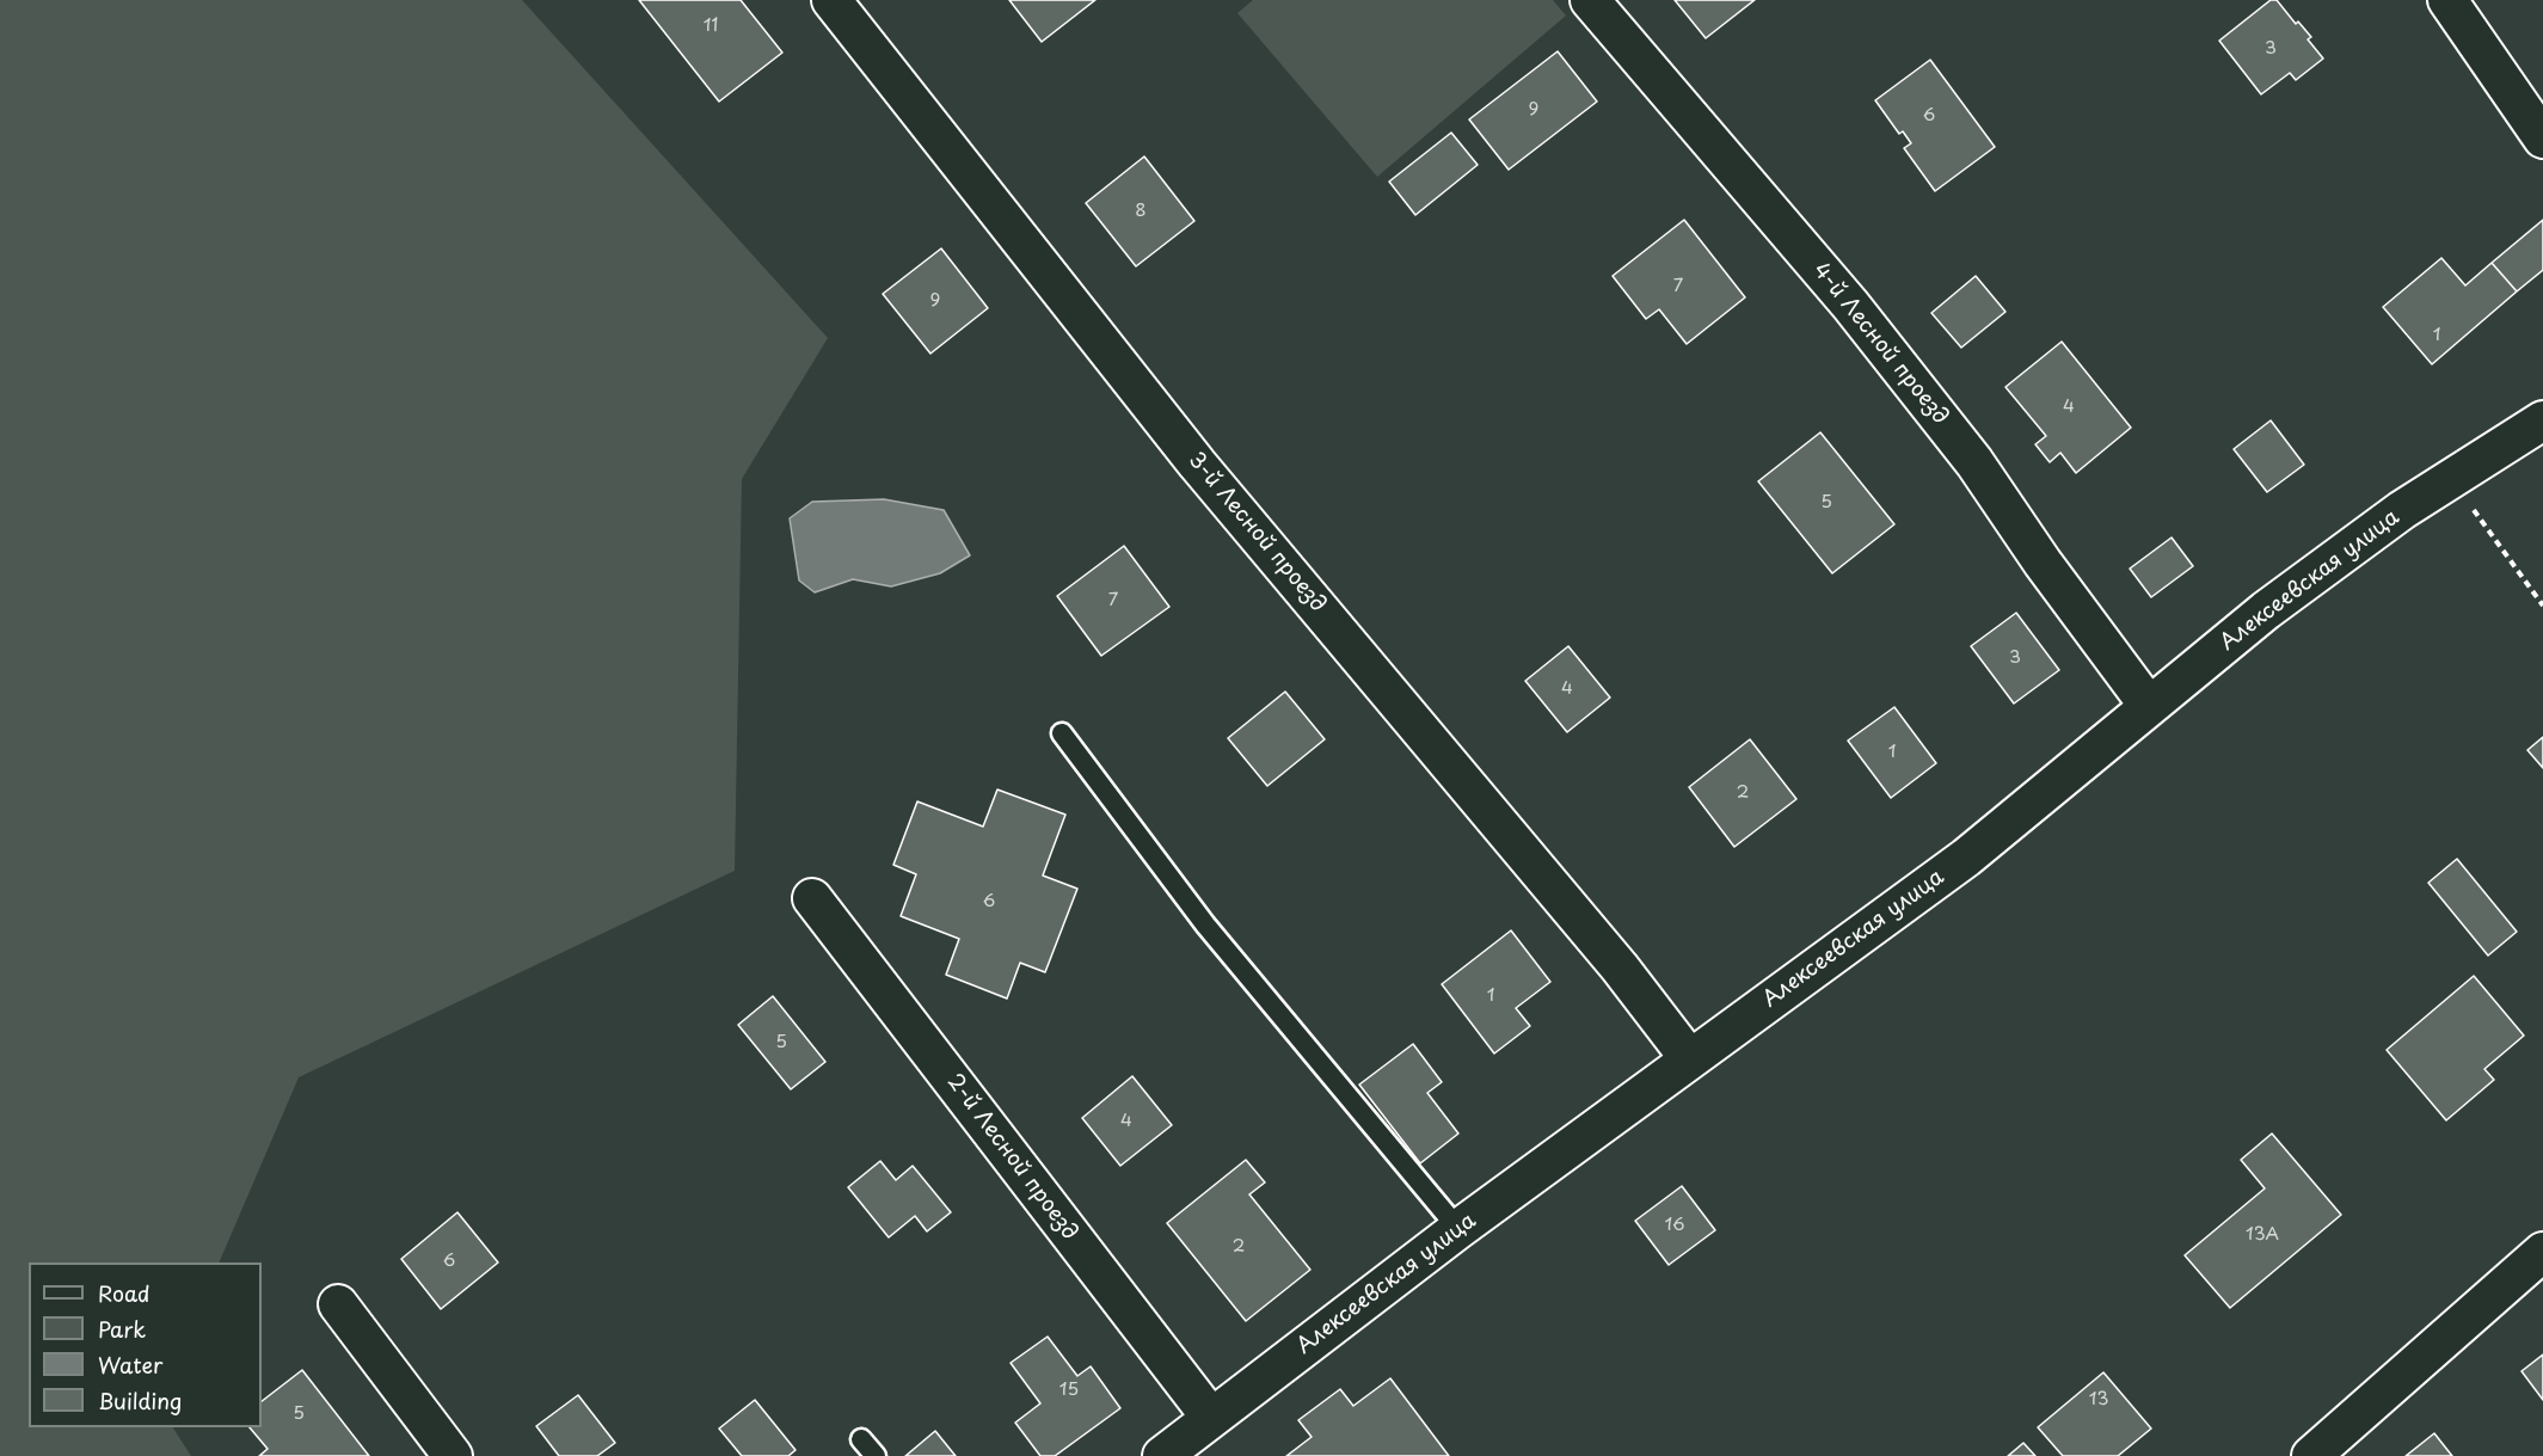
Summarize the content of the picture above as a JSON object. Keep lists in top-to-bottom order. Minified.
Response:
{"streets":{"street":["4-й Лесной проезд","3-й Лесной проезд","Алексеевская улица","2-й Лесной проезд"]},"crossings":[["4-й Лесной проезд","Алексеевская улица"],["3-й Лесной проезд","Алексеевская улица"],["Алексеевская улица","2-й Лесной проезд"]],"house_numbers":["11","3","9","6","8","7","9","1","4","5","7","3","4","1","2","6","1","5","4","16","13А","2","6","15","13","5"],"legend":["Road","Park","Water","Building"]}
